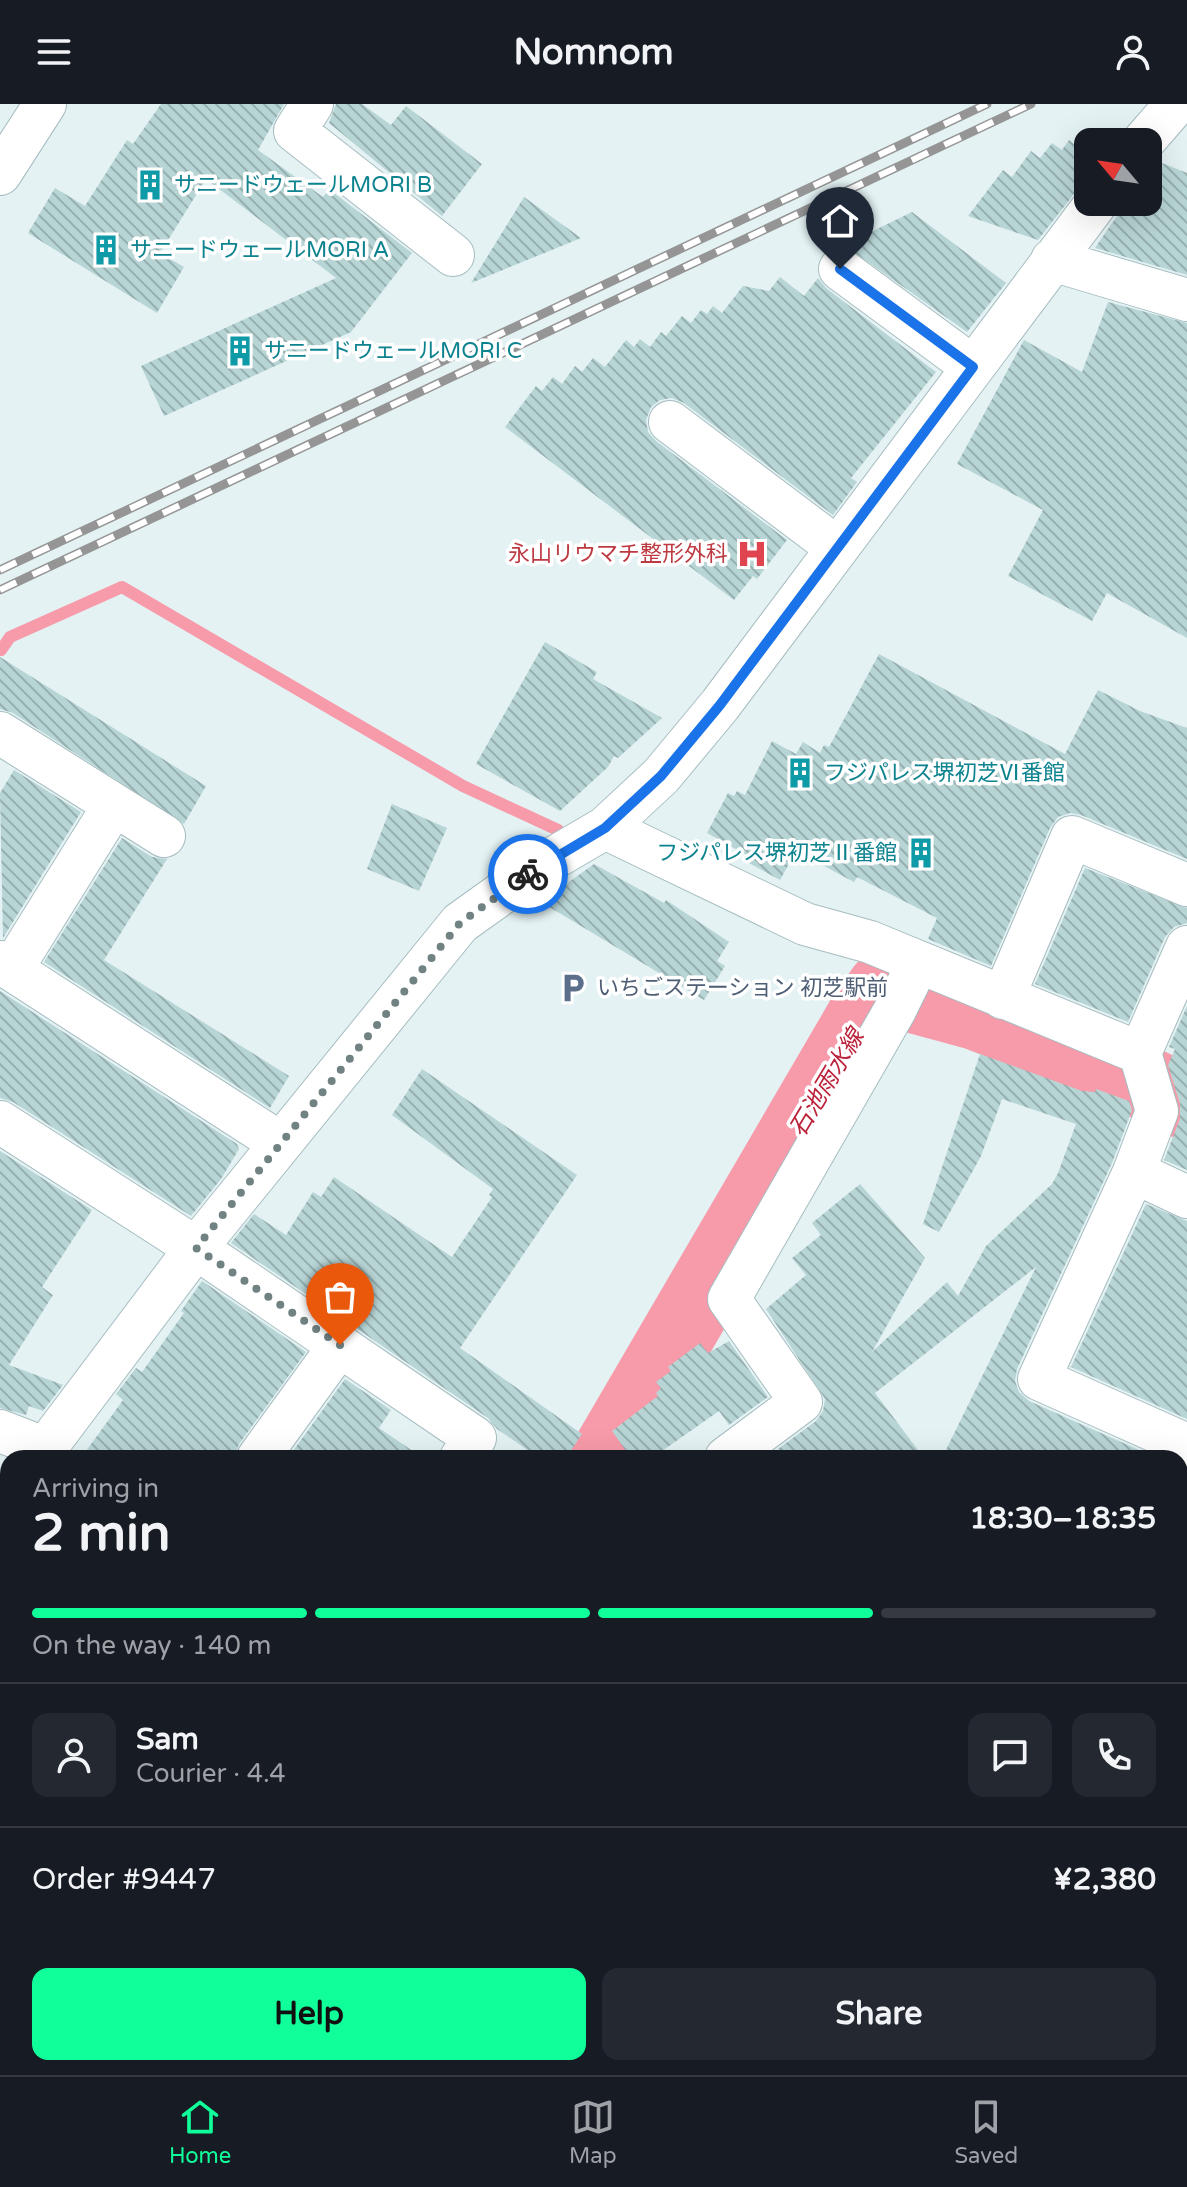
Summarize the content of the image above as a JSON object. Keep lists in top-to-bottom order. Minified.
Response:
{"water":["石池雨水線"],"places":{"building":["サニードウェールMORI B","サニードウェールMORI A","サニードウェールMORI C","フジパレス堺初芝Ⅵ番館","フジパレス堺初芝Ⅱ番館"],"hospital":["永山リウマチ整形外科"],"parking":["いちごステーション 初芝駅前"]},"north":"top left","page":{"header":"Nomnom","heading":["2 min","Arriving in","18:30–18:35"],"panel":["Sam","Courier · 4.4","Order #9447","¥2,380"],"bar":"On the way · 140 m","buttons":["Help","Share"],"tabs":["Home","Map","Saved"]}}
